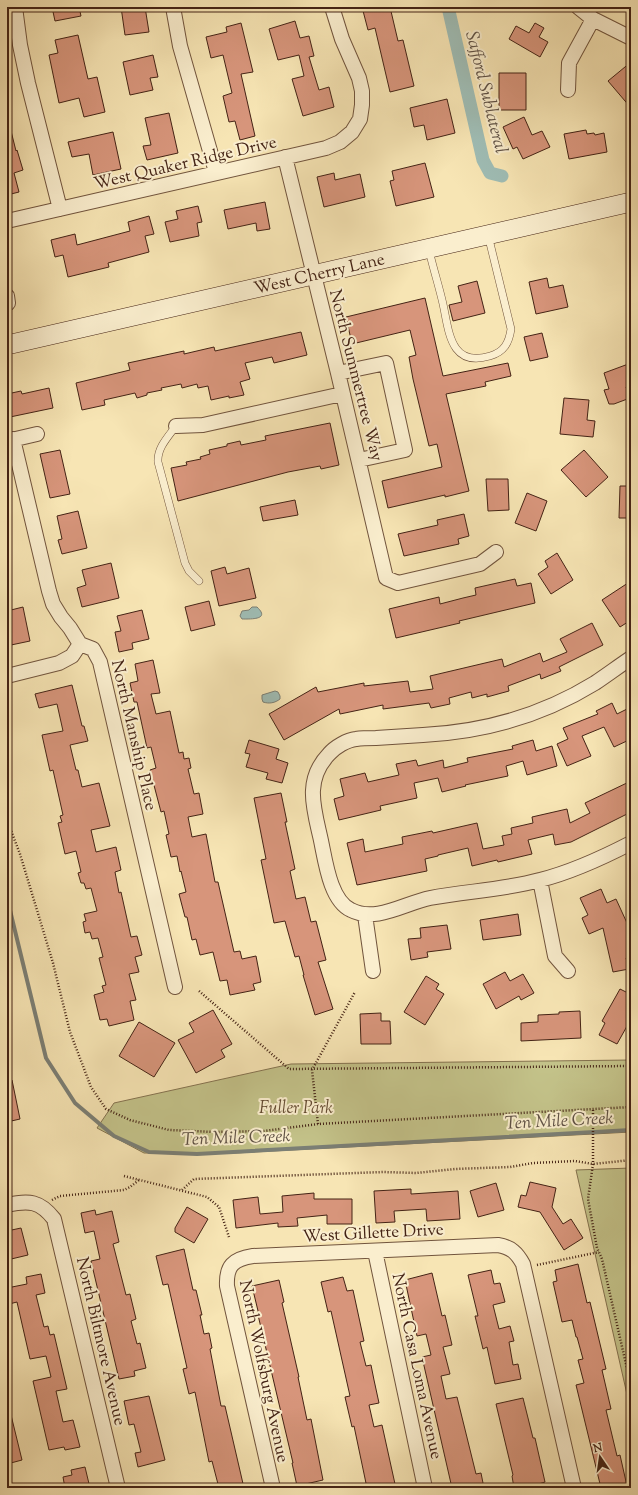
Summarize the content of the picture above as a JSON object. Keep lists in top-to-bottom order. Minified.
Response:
{"streets":{"main road":["West Cherry Lane"],"street":["West Quaker Ridge Drive","North Summertree Way","North Manship Place","West Gillette Drive","North Biltmore Avenue","North Casa Loma Avenue","North Wolfsburg Avenue"]},"crossings":[["West Quaker Ridge Drive","North Summertree Way"],["West Cherry Lane","North Summertree Way"],["West Gillette Drive","North Casa Loma Avenue"],["West Gillette Drive","North Wolfsburg Avenue"]],"water":["Safford Sublateral","Ten Mile Creek"],"parks":["Fuller Park"],"north":"top"}
